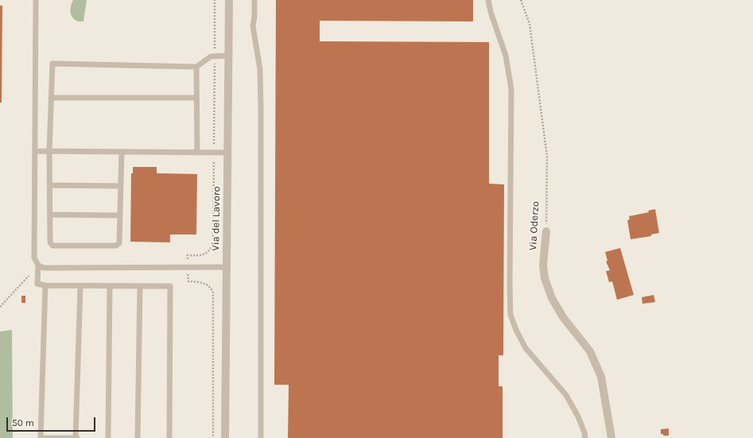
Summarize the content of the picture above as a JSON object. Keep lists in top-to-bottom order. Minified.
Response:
{"streets":{"street":["Via del Lavoro","Via Oderzo"]},"scale_bar":"50 m"}
